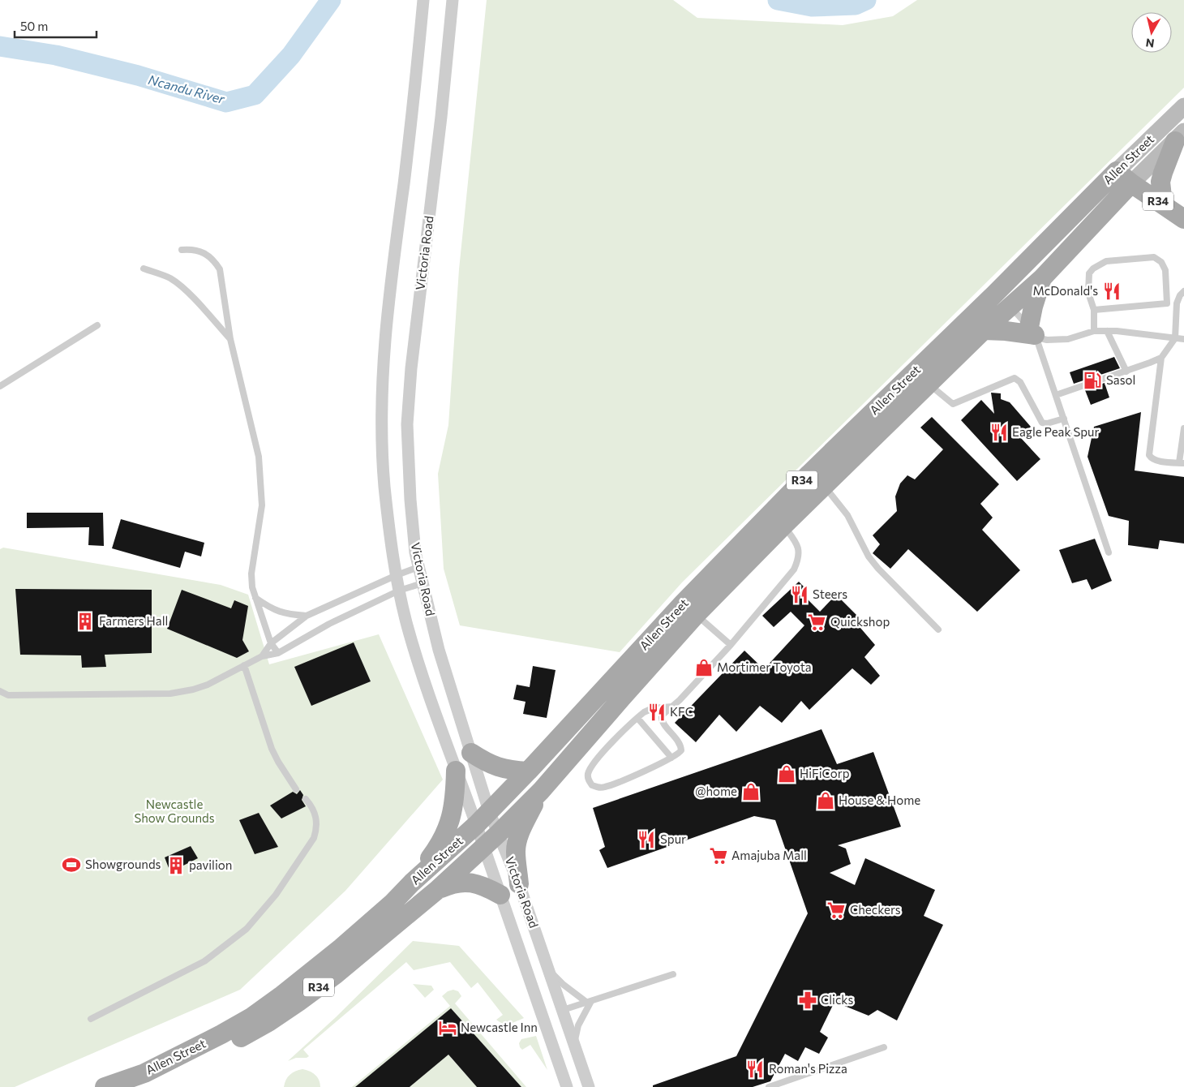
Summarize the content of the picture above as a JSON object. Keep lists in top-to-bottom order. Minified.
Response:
{"streets":{"main road":["Allen Street","R34"],"street":["Victoria Road"]},"crossings":[["Allen Street","R34"],["Allen Street","Victoria Road"]],"water":["Ncandu River"],"parks":["Newcastle Show Grounds"],"places":{"restaurant":["McDonald's","Eagle Peak Spur","Steers","KFC","Spur","Roman's Pizza"],"fuel station":["Sasol"],"building":["Farmers Hall","pavilion"],"supermarket":["Quickshop","Amajuba Mall","Checkers"],"shop":["Mortimer Toyota","HiFiCorp","@home","House & Home"],"sports":["Showgrounds"],"pharmacy":["Clicks"],"hotel":["Newcastle Inn"]},"scale_bar":"50 m","north":"bottom"}
